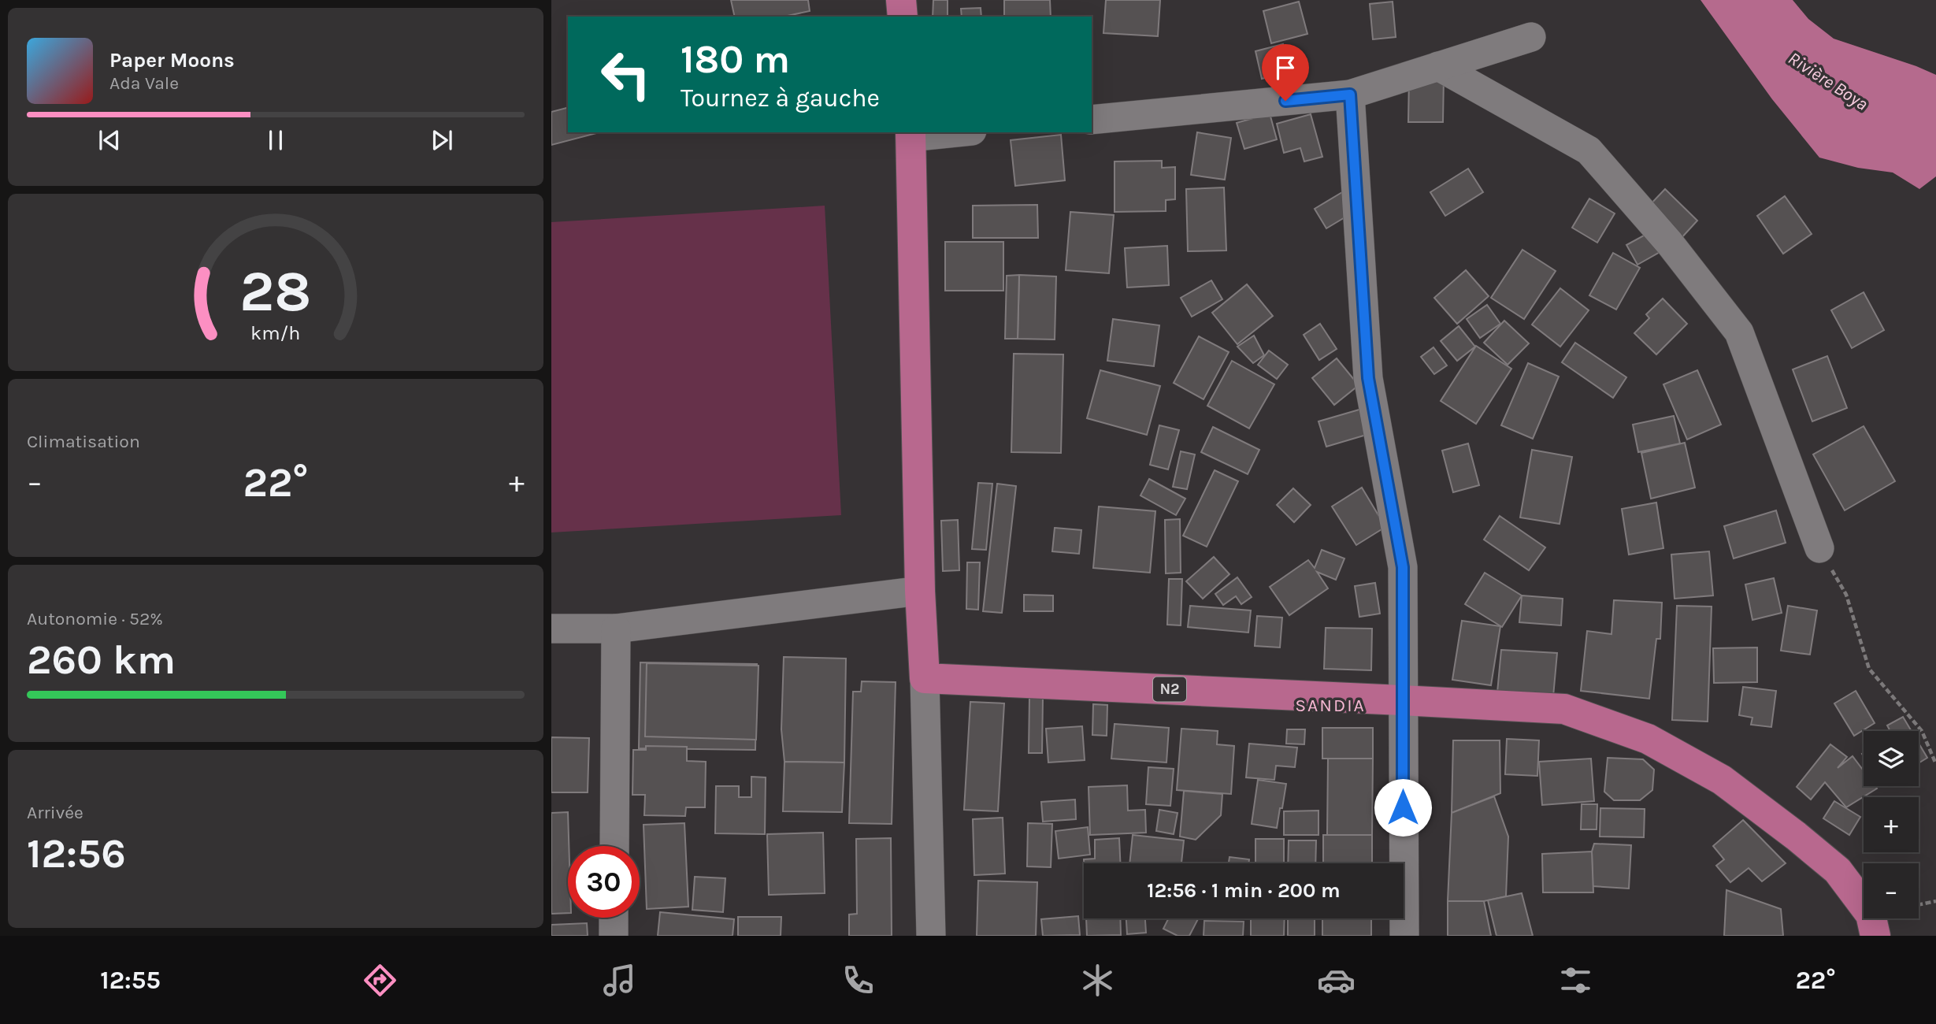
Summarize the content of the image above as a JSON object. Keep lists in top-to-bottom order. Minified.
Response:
{"streets":{"highway":["N2"]},"districts":["SANDIA"],"water":["Rivière Boya"],"page":{"turn":["180 m","Tournez à gauche"],"song":["Paper Moons","Ada Vale"],"tile":["Climatisation",["Autonomie · 52%","260 km"],["Arrivée","12:56"]],"heat":["−","22°","+"],"map_buttons":["+","−"],"limit":"30","trip":"12:56 · 1 min · 200 m","tabs":["12:55","22°"],"gauge":["28","km/h"]}}
